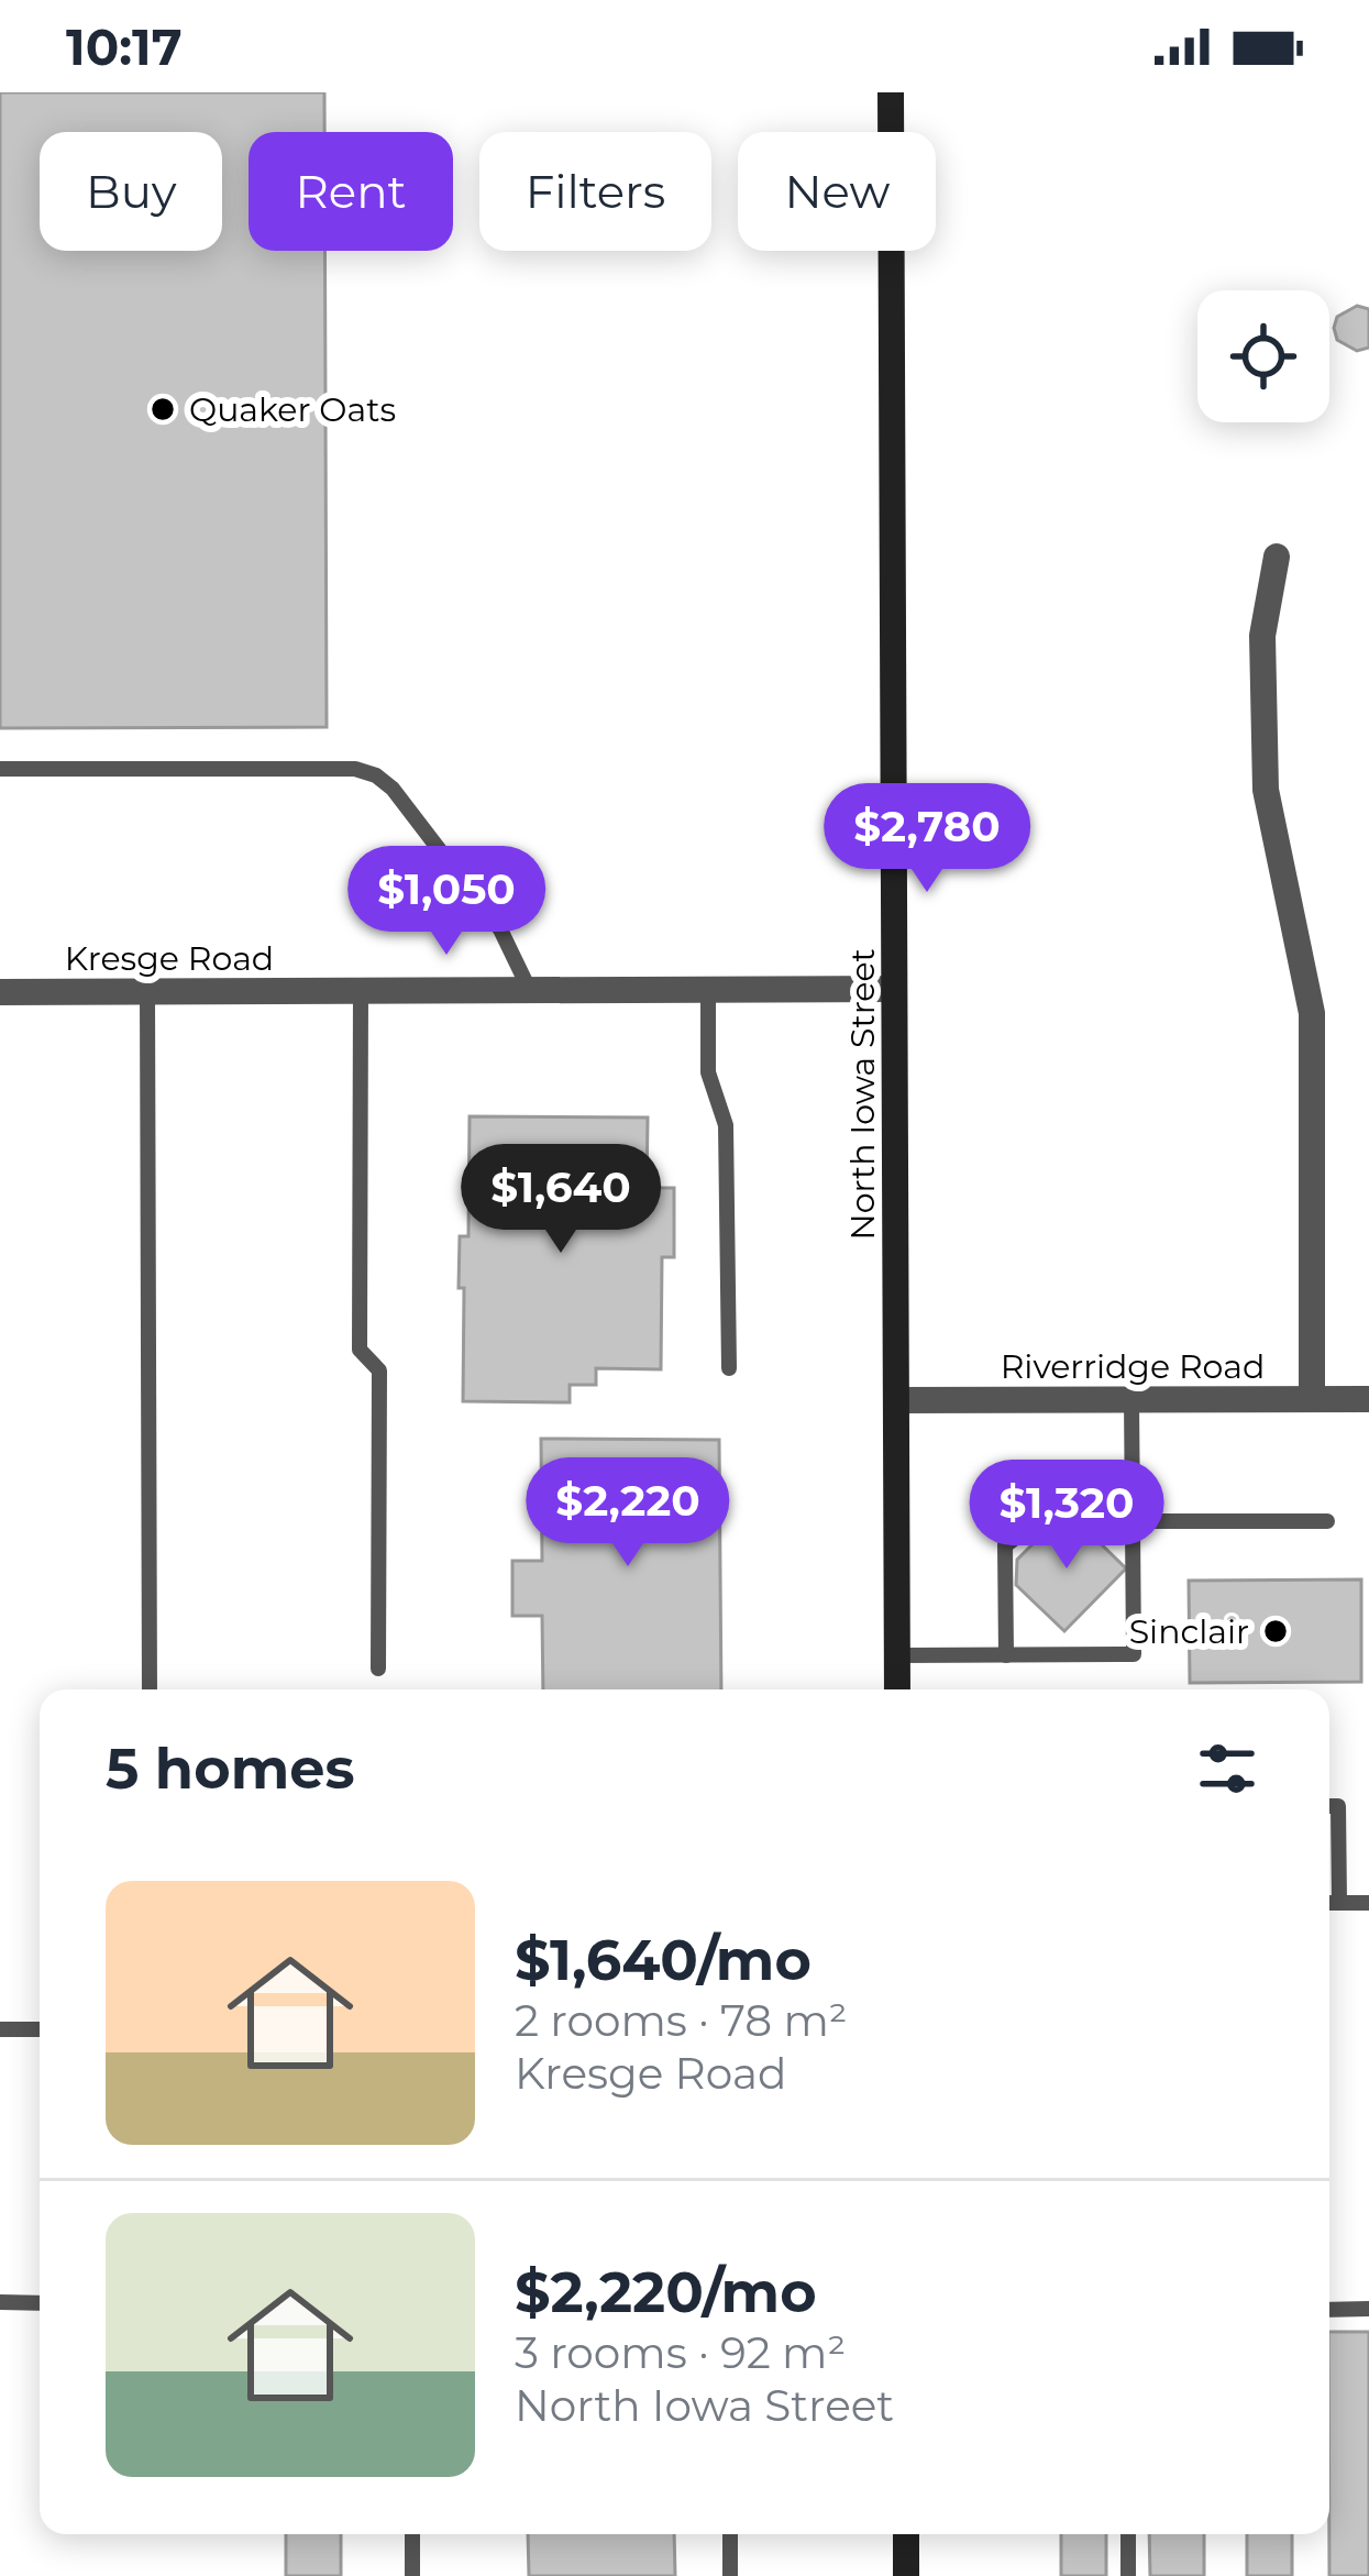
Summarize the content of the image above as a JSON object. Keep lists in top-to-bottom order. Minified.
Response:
{"streets":{"main road":["North Iowa Street"],"street":["Kresge Road","Riverridge Road"]},"crossings":[["Kresge Road","North Iowa Street"],["North Iowa Street","Riverridge Road"]],"places":["Quaker Oats","Sinclair"],"page":{"status":"10:17","chip":["Buy","Rent","Filters","New"],"price":["$2,780","$1,050","$1,640","$2,220","$1,320"],"heading":"5 homes","list":[{"name":"$1,640/mo","note":"2 rooms · 78 m² · Kresge Road"},{"name":"$2,220/mo","note":"3 rooms · 92 m² · North Iowa Street"}]}}
